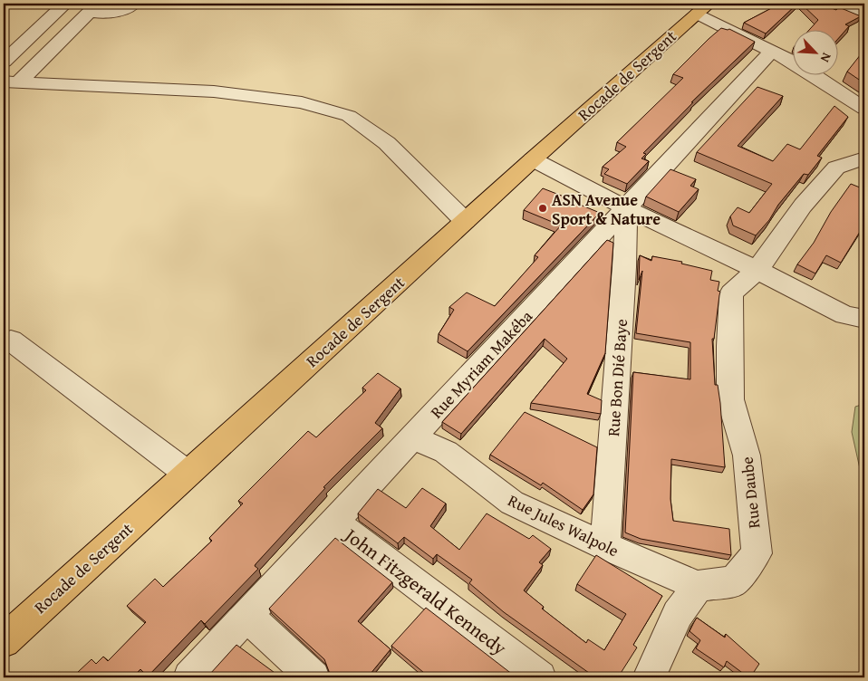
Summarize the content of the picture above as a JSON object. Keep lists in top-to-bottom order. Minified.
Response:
{"streets":{"main road":["Rocade de Sergent"],"street":["Rue Myriam Makéba","Rue Bon Dié Baye","Rue Daube","Rue Jules Walpole","John Fitzgerald Kennedy"]},"crossings":[["Rue Myriam Makéba","Rue Bon Dié Baye"],["Rue Myriam Makéba","Rue Jules Walpole"],["Rue Myriam Makéba","John Fitzgerald Kennedy"],["Rue Bon Dié Baye","Rue Jules Walpole"],["Rue Daube","Rue Jules Walpole"]],"places":["ASN Avenue Sport & Nature"],"north":"bottom right"}
